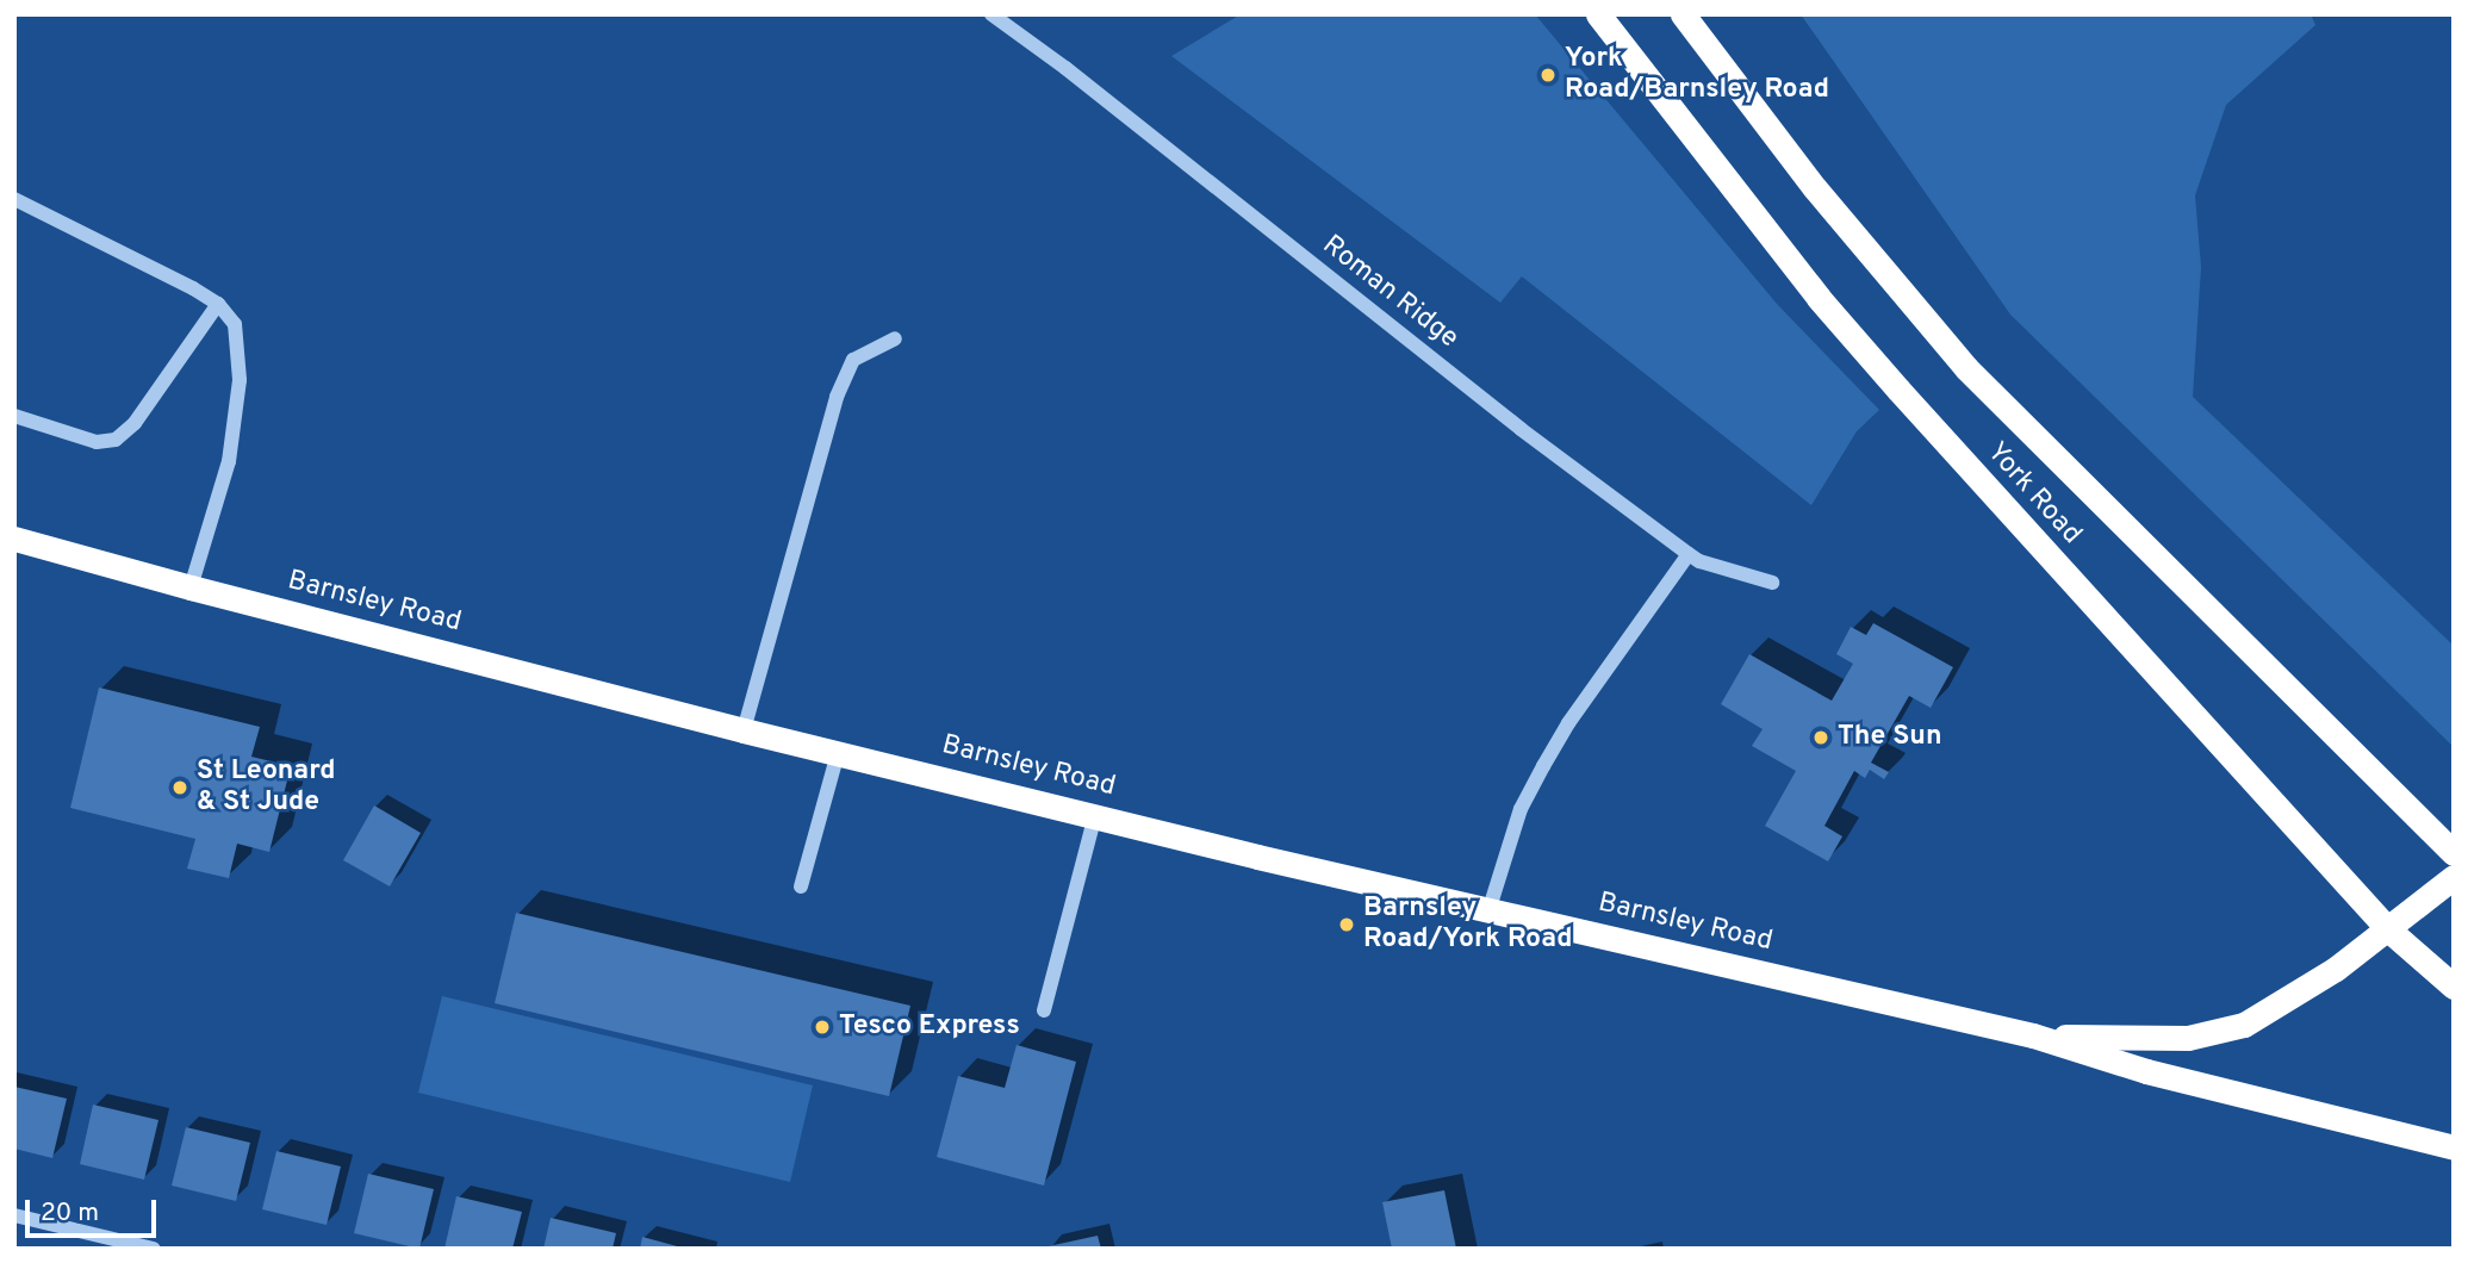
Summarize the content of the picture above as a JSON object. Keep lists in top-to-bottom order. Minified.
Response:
{"streets":{"highway":["York Road","Barnsley Road"],"street":["Roman Ridge"]},"places":["York Road/Barnsley Road","The Sun","St Leonard & St Jude","Barnsley Road/York Road","Tesco Express"],"scale_bar":"20 m"}
